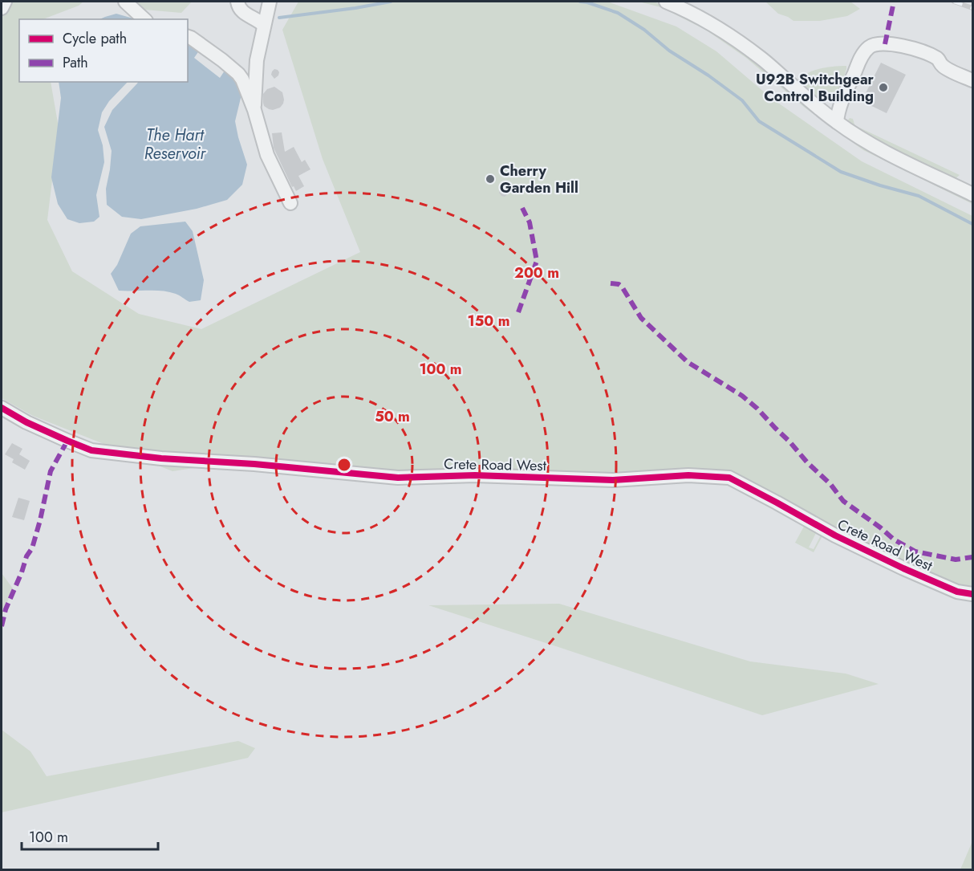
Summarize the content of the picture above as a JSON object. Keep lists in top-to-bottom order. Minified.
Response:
{"streets":{"street":["Crete Road West"]},"water":["The Hart Reservoir"],"places":["U92B Switchgear Control Building","Cherry Garden Hill"],"legend":["Cycle path","Path"],"scale_bar":"100 m","rings":["200 m","150 m","100 m","50 m"]}
